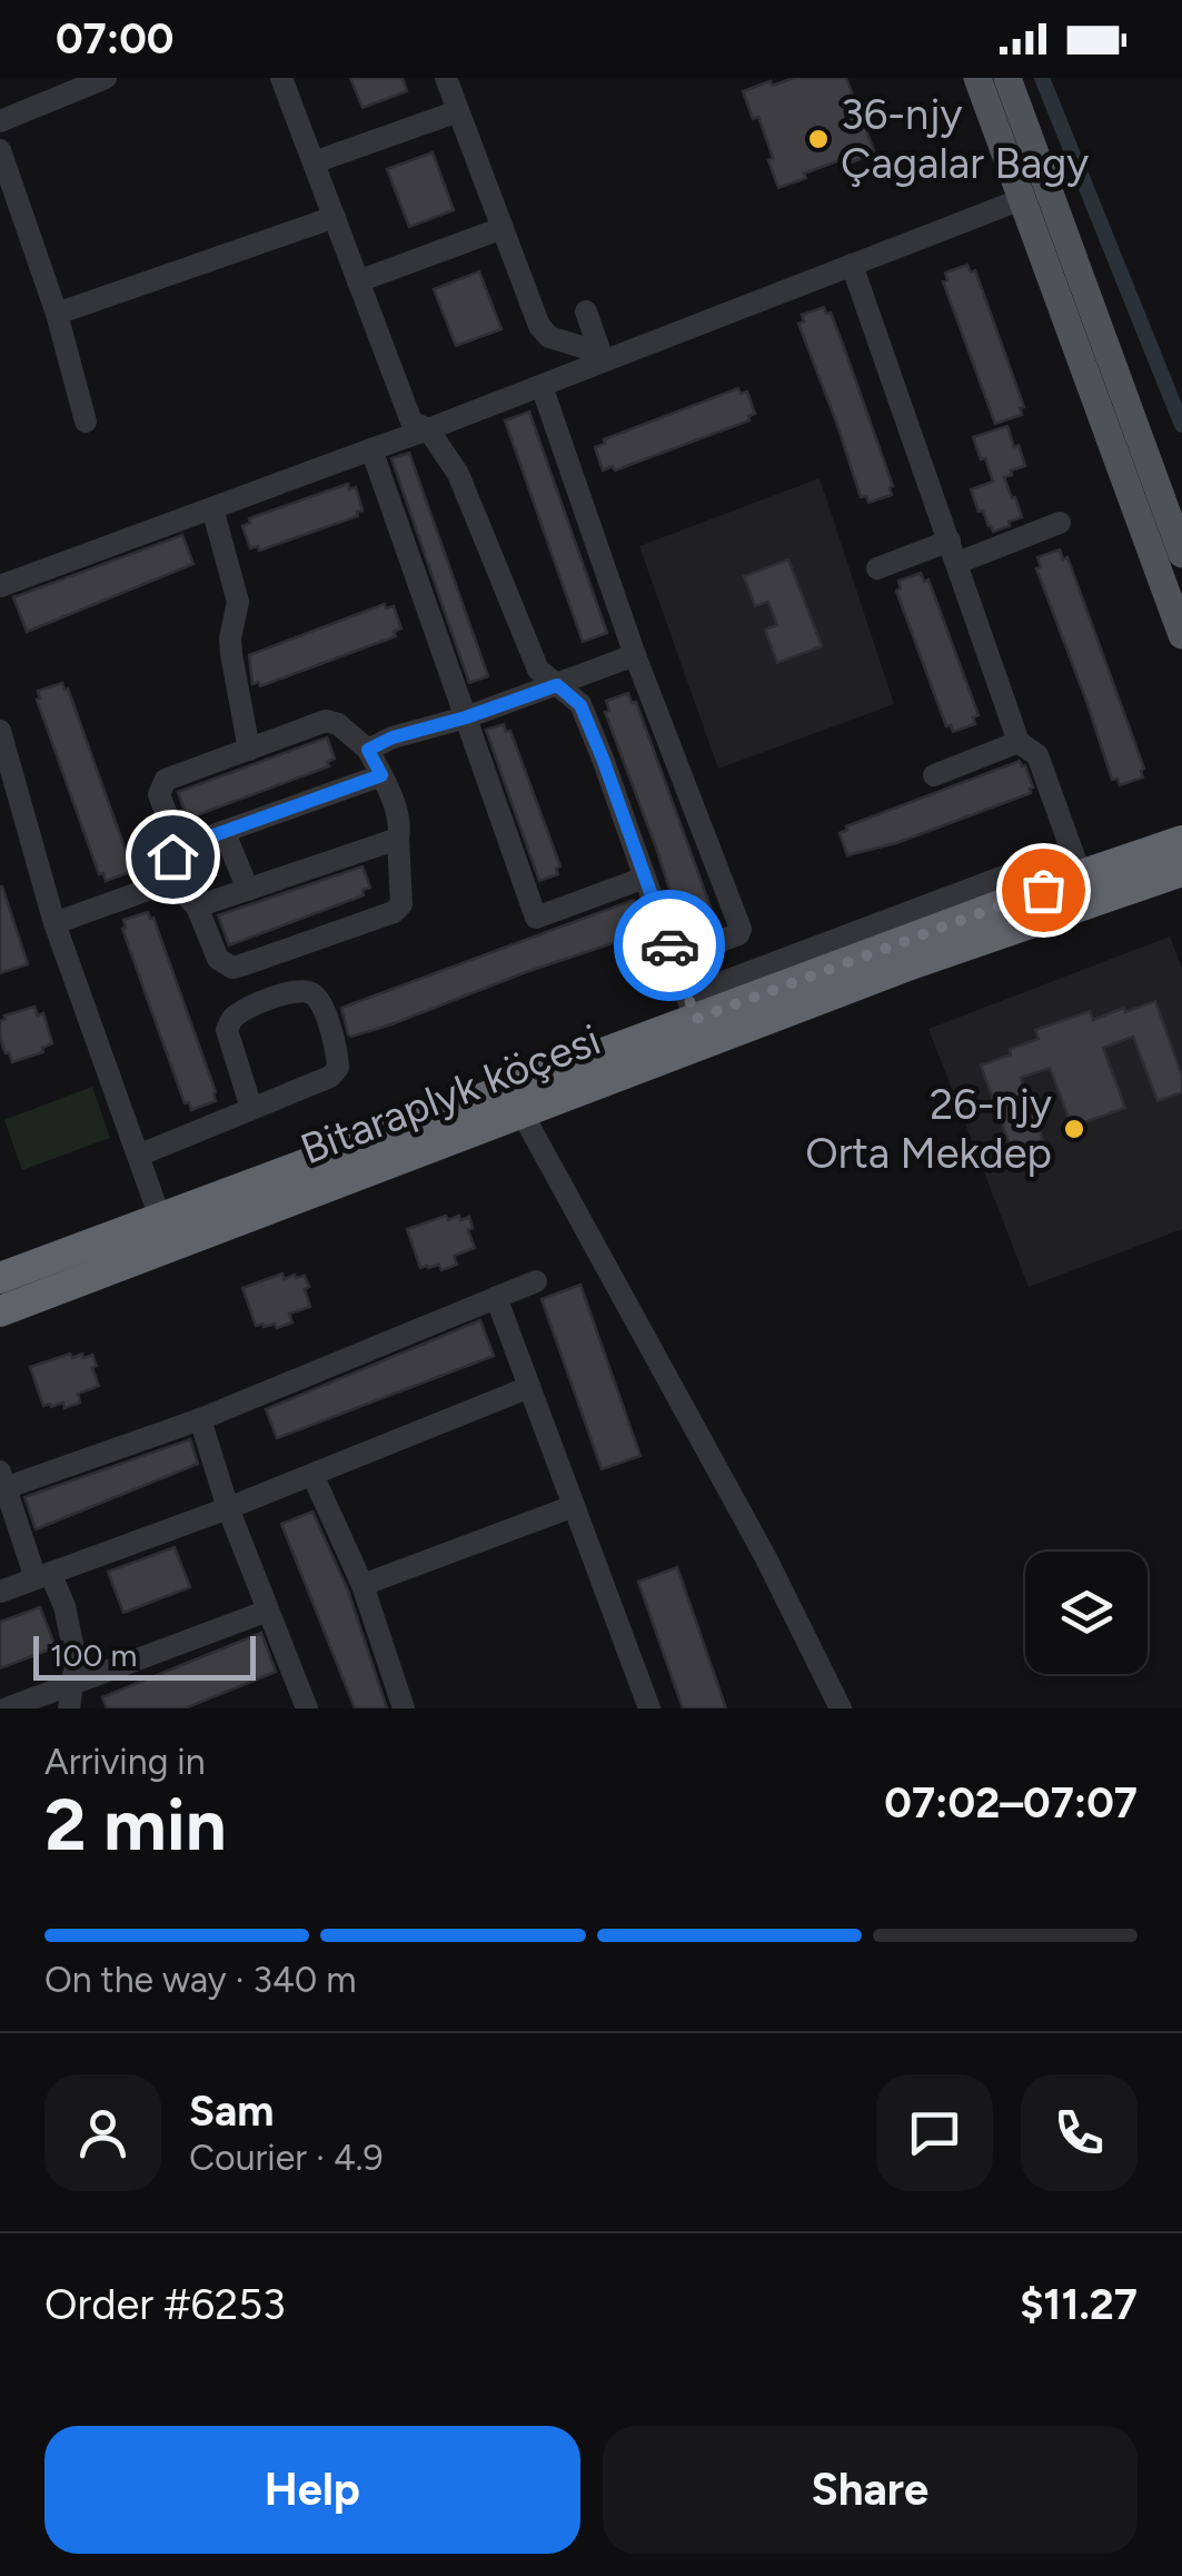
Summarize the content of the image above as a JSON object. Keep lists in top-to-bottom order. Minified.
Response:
{"streets":{"highway":["Bitaraplyk köçesi"]},"places":["36-njy Çagalar Bagy","26-njy Orta Mekdep"],"scale_bar":"100 m","page":{"status":"07:00","scale":"100 m","heading":["2 min","Arriving in","07:02–07:07"],"panel":["Sam","Courier · 4.9","Order #6253","$11.27"],"bar":"On the way · 340 m","buttons":["Help","Share"]}}
